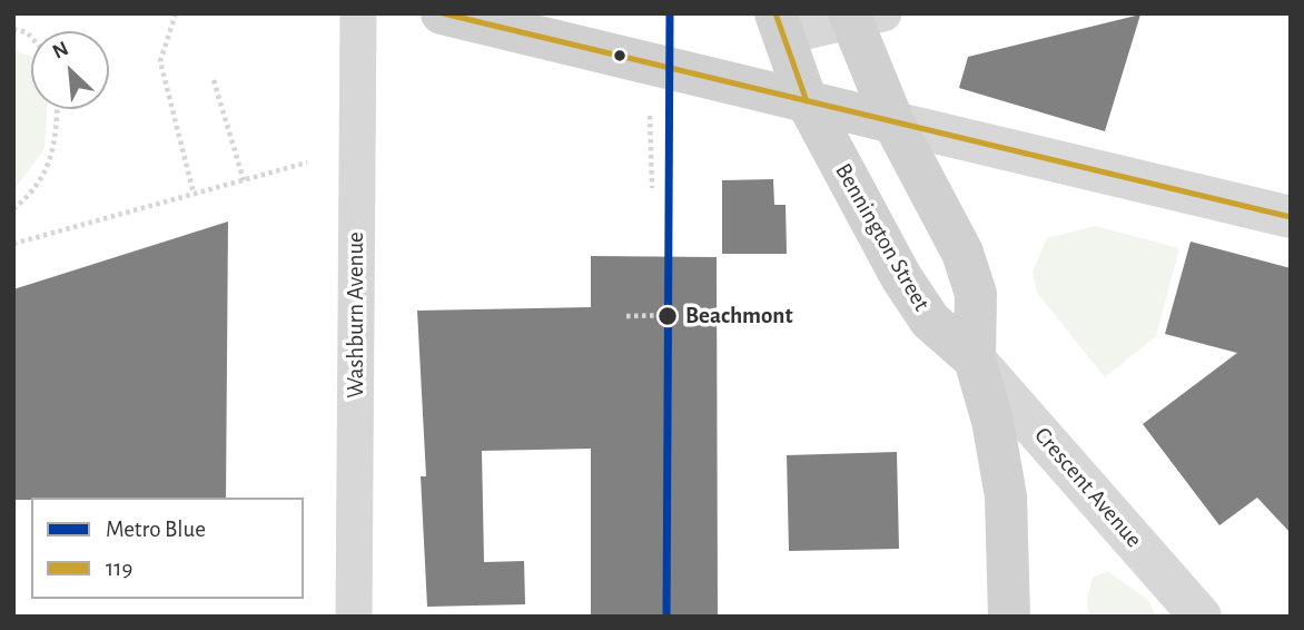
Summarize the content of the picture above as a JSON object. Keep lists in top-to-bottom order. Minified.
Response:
{"streets":{"main road":["Bennington Street"],"street":["Washburn Avenue","Crescent Avenue"]},"crossings":[["Bennington Street","Crescent Avenue"]],"places":["Beachmont"],"lines":["metro line Blue","transit line 119"],"legend":["Metro Blue","119"],"north":"top left"}
